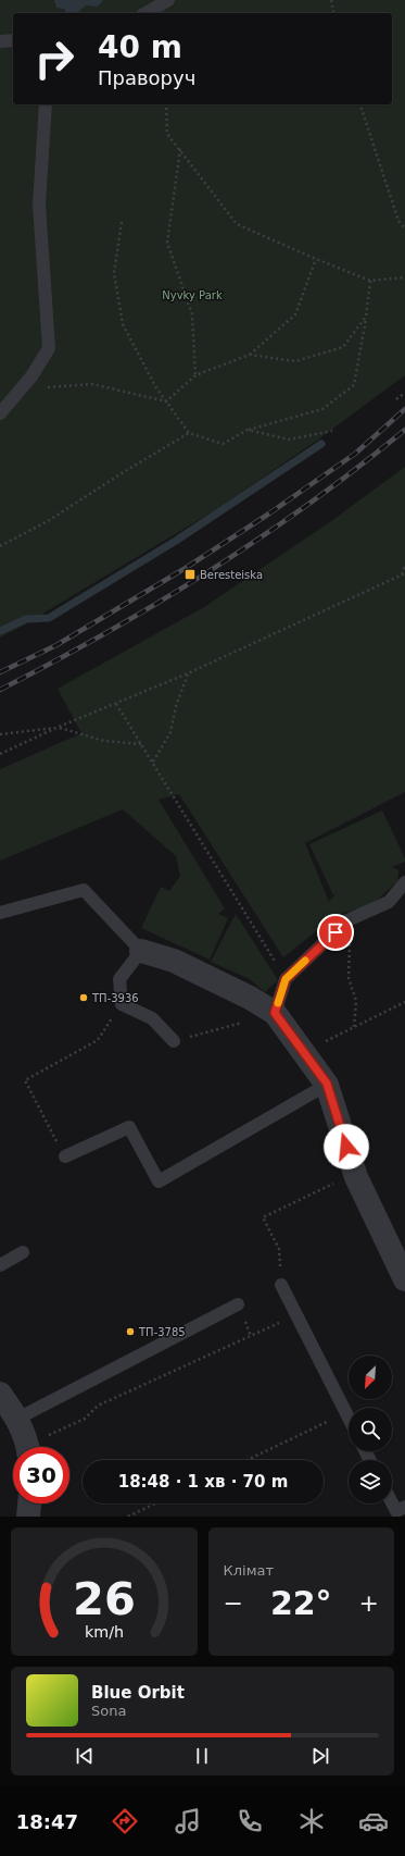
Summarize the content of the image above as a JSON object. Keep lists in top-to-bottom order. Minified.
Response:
{"parks":["Nyvky Park"],"places":{"transit":["Beresteiska"],"other":["ТП-3936","ТП-3785"]},"north":"bottom left","page":{"turn":["40 m","Праворуч"],"limit":"30","trip":"18:48 · 1 хв · 70 m","tile":"Клімат","heat":["−","22°","+"],"song":["Blue Orbit","Sona"],"tabs":"18:47","gauge":["26","km/h"]}}
